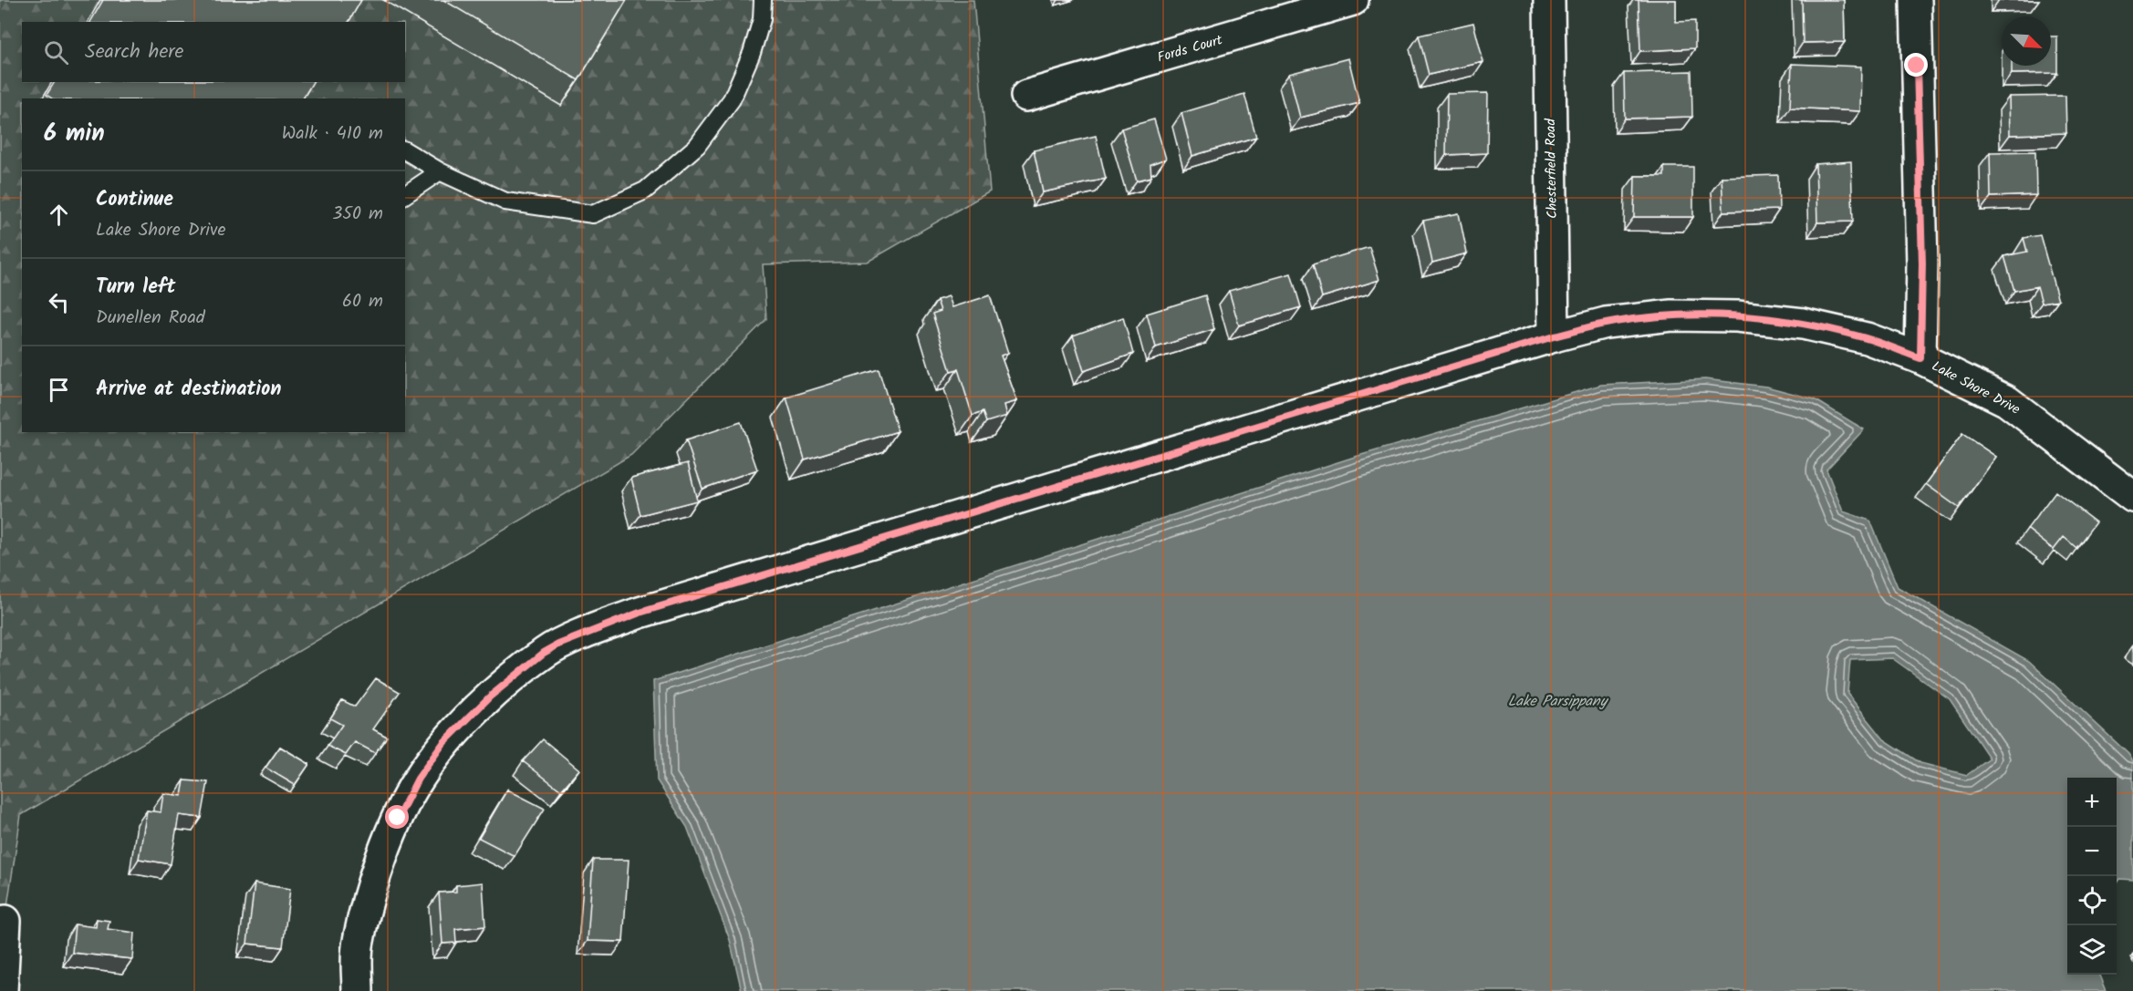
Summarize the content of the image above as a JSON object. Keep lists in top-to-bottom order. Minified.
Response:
{"streets":{"street":["Fords Court","Chesterfield Road","Lake Shore Drive"]},"crossings":[["Chesterfield Road","Lake Shore Drive"]],"water":["Lake Parsippany"],"north":"bottom right","page":{"search":"Search here","heading":["6 min","Walk · 410 m"],"list":[["Continue","Lake Shore Drive","350 m"],["Turn left","Dunellen Road","60 m"],"Arrive at destination"],"map_buttons":["+","−"]}}
